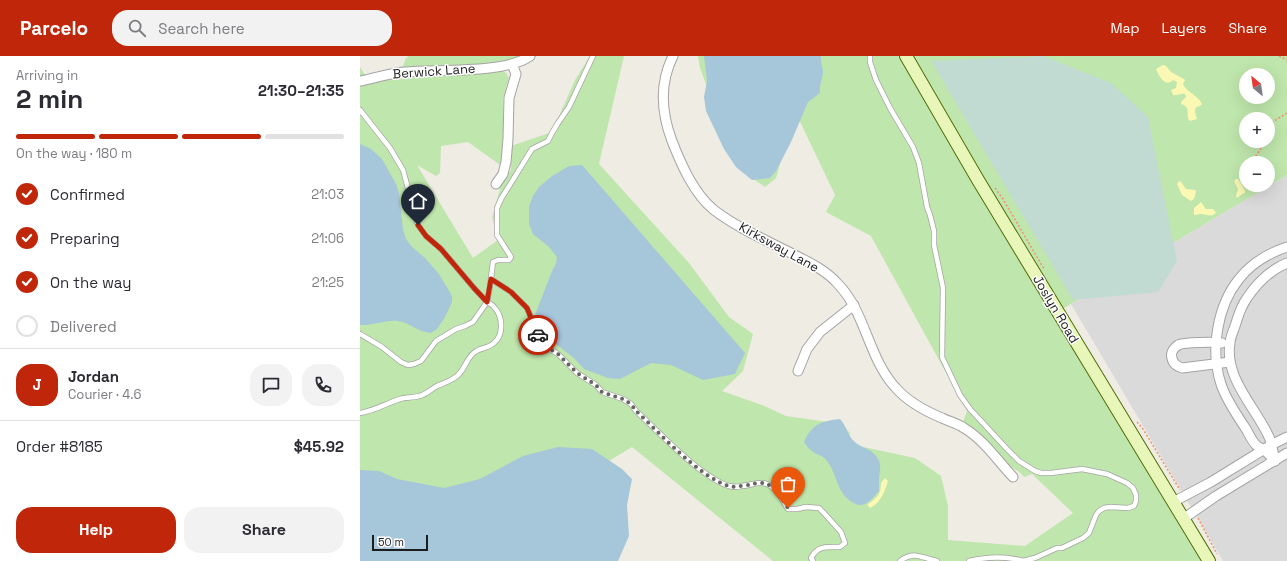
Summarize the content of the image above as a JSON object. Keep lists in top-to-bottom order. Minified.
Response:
{"streets":{"street":["Berwick Lane","Kirksway Lane","Joslyn Road"]},"scale_bar":"50 m","north":"top left","page":{"header":"Parcelo","search":"Search here","nav":["Map","Layers","Share"],"heading":["2 min","Arriving in","21:30–21:35"],"panel":["Jordan","Courier · 4.6","Order #8185","$45.92"],"map_buttons":["+","−"],"bar":"On the way · 180 m","list":[["Confirmed","21:03"],["Preparing","21:06"],["On the way","21:25"],"Delivered"],"round":"J","buttons":["Help","Share"],"scale":"50 m"}}
